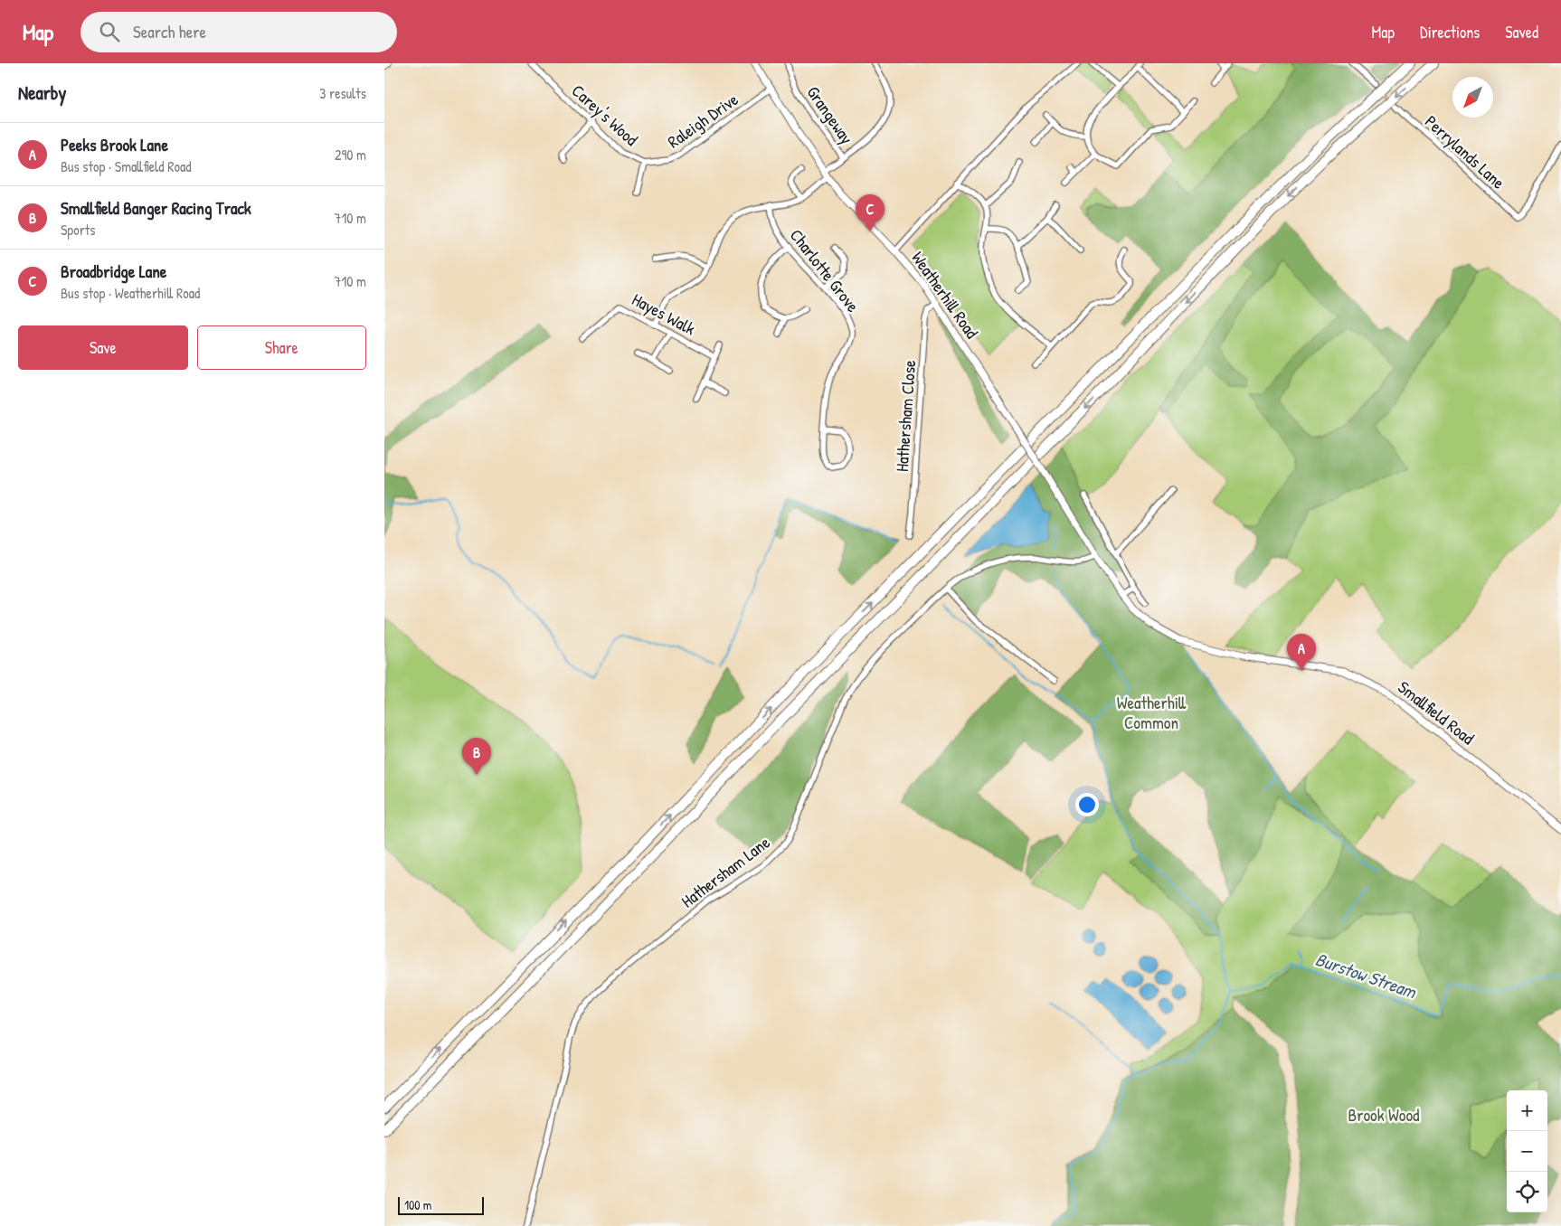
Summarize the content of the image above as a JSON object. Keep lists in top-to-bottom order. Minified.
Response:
{"streets":{"street":["Carey's Wood","Grangeway","Raleigh Drive","Perrylands Lane","Charlotte Grove","Weatherhill Road","Hayes Walk","Hathersham Close","Smallfield Road","Hathersham Lane"]},"crossings":[["Carey's Wood","Raleigh Drive"],["Raleigh Drive","Weatherhill Road"],["Weatherhill Road","Hathersham Close"],["Weatherhill Road","Smallfield Road"],["Weatherhill Road","Hathersham Lane"],["Smallfield Road","Hathersham Lane"]],"water":["Burstow Stream"],"parks":["Weatherhill Common","Brook Wood"],"scale_bar":"100 m","north":"bottom left","page":{"header":"Map","search":"Search here","nav":["Map","Directions","Saved"],"heading":["Nearby","3 results"],"list":[{"mark":"A","name":"Peeks Brook Lane","note":"Bus stop · Smallfield Road","value":"290 m"},{"mark":"B","name":"Smallfield Banger Racing Track","note":"Sports","value":"710 m"},{"mark":"C","name":"Broadbridge Lane","note":"Bus stop · Weatherhill Road","value":"710 m"}],"pins":["C","A","B"],"buttons":["Save","Share"],"map_buttons":["+","−"],"scale":"100 m"}}
